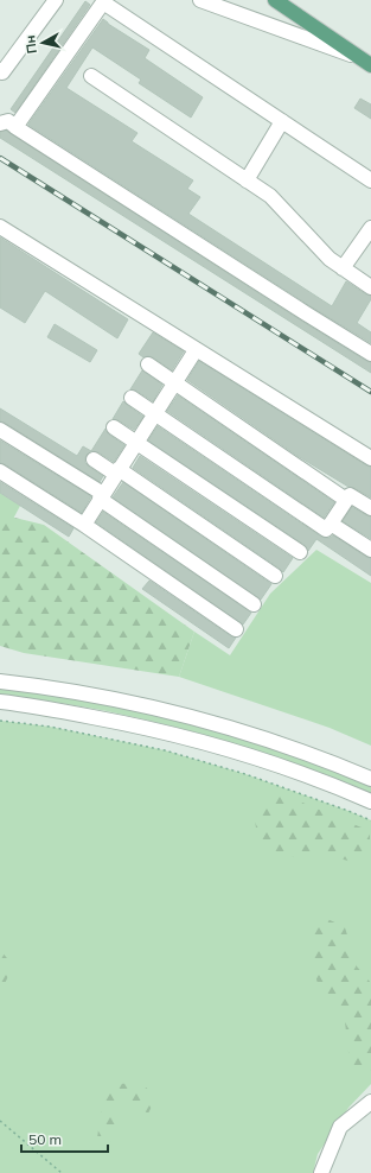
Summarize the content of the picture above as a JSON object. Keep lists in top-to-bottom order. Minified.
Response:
{"scale_bar":"50 m","north":"left"}
